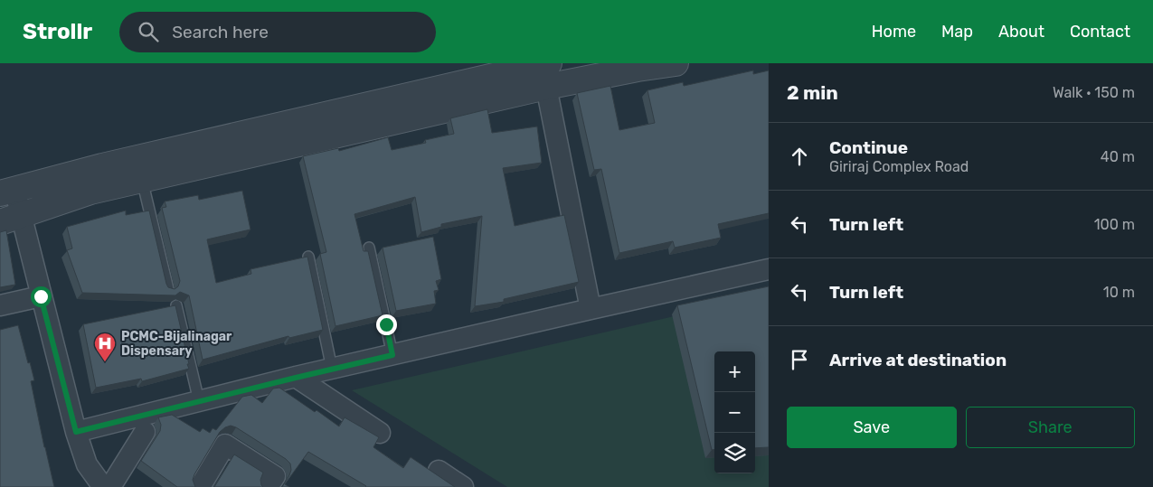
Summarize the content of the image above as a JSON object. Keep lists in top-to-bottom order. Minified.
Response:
{"places":{"hospital":["PCMC-Bijalinagar Dispensary"]},"page":{"header":"Strollr","search":"Search here","nav":["Home","Map","About","Contact"],"heading":["2 min","Walk · 150 m"],"list":[["Continue","Giriraj Complex Road","40 m"],["Turn left","100 m"],["Turn left","10 m"],"Arrive at destination"],"map_buttons":["+","−"],"buttons":["Save","Share"]}}
